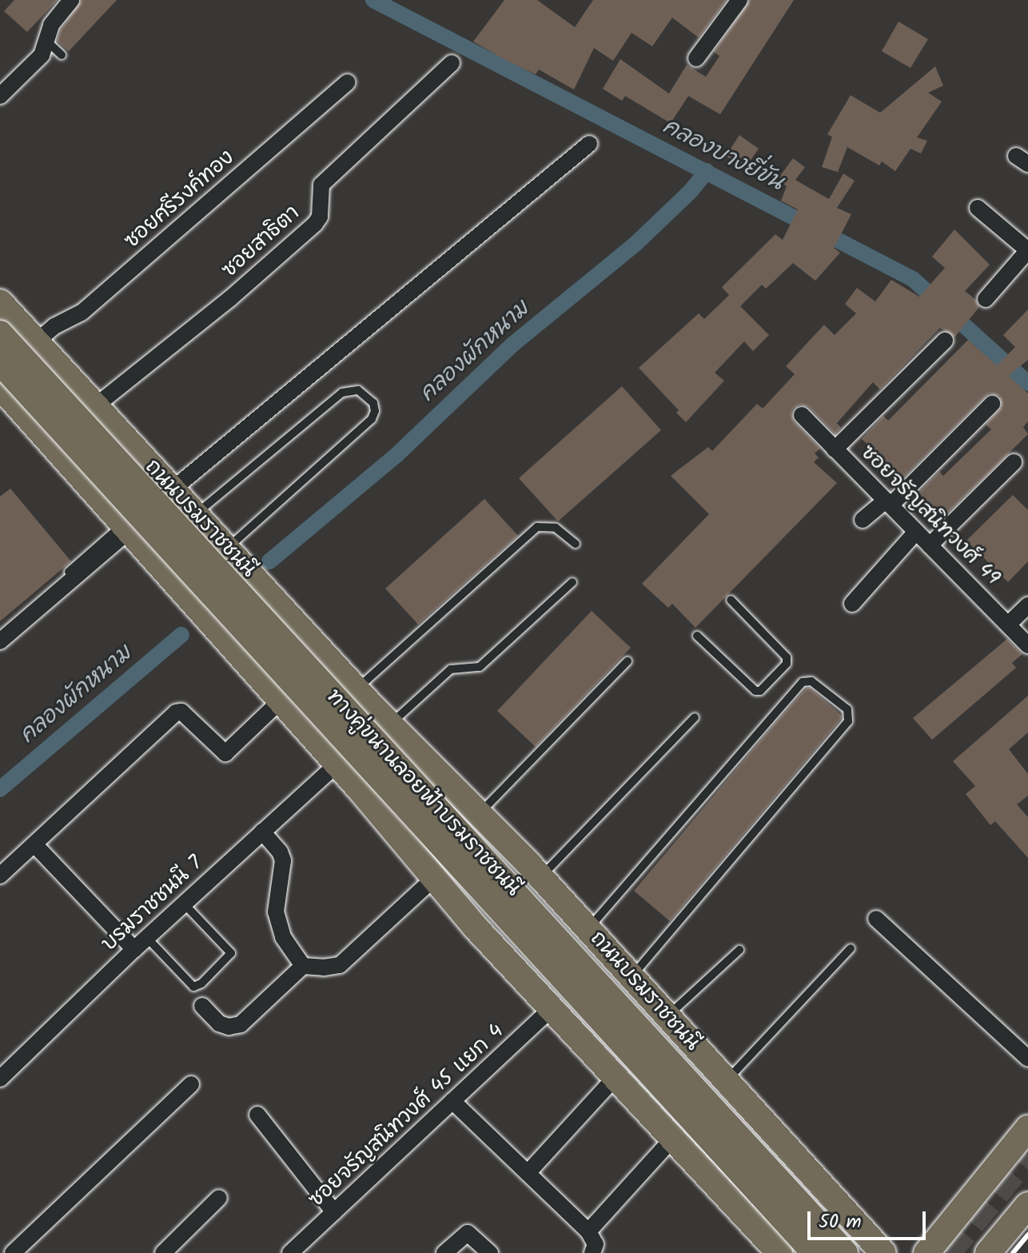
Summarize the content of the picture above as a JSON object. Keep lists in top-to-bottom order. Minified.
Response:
{"streets":{"main road":["ถนนบรมราชชนนี","ทางคู่ขนานลอยฟ้าบรมราชชนนี"],"street":["ซอยศรีรงค์ทอง","ซอยสาธิตา","ซอยจรัญสนิทวงศ์ 49","บรมราชชนนี 7","ซอยจรัญสนิทวงศ์ 45 แยก 4"]},"crossings":[["ซอยศรีรงค์ทอง","ถนนบรมราชชนนี"],["ซอยสาธิตา","ถนนบรมราชชนนี"]],"water":["คลองบางยี่ขัน","คลองผักหนาม"],"scale_bar":"50 m"}
